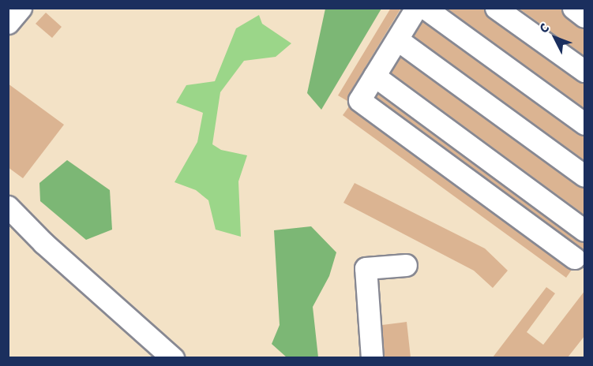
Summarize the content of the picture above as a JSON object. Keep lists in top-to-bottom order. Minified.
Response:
{"north":"top left"}
